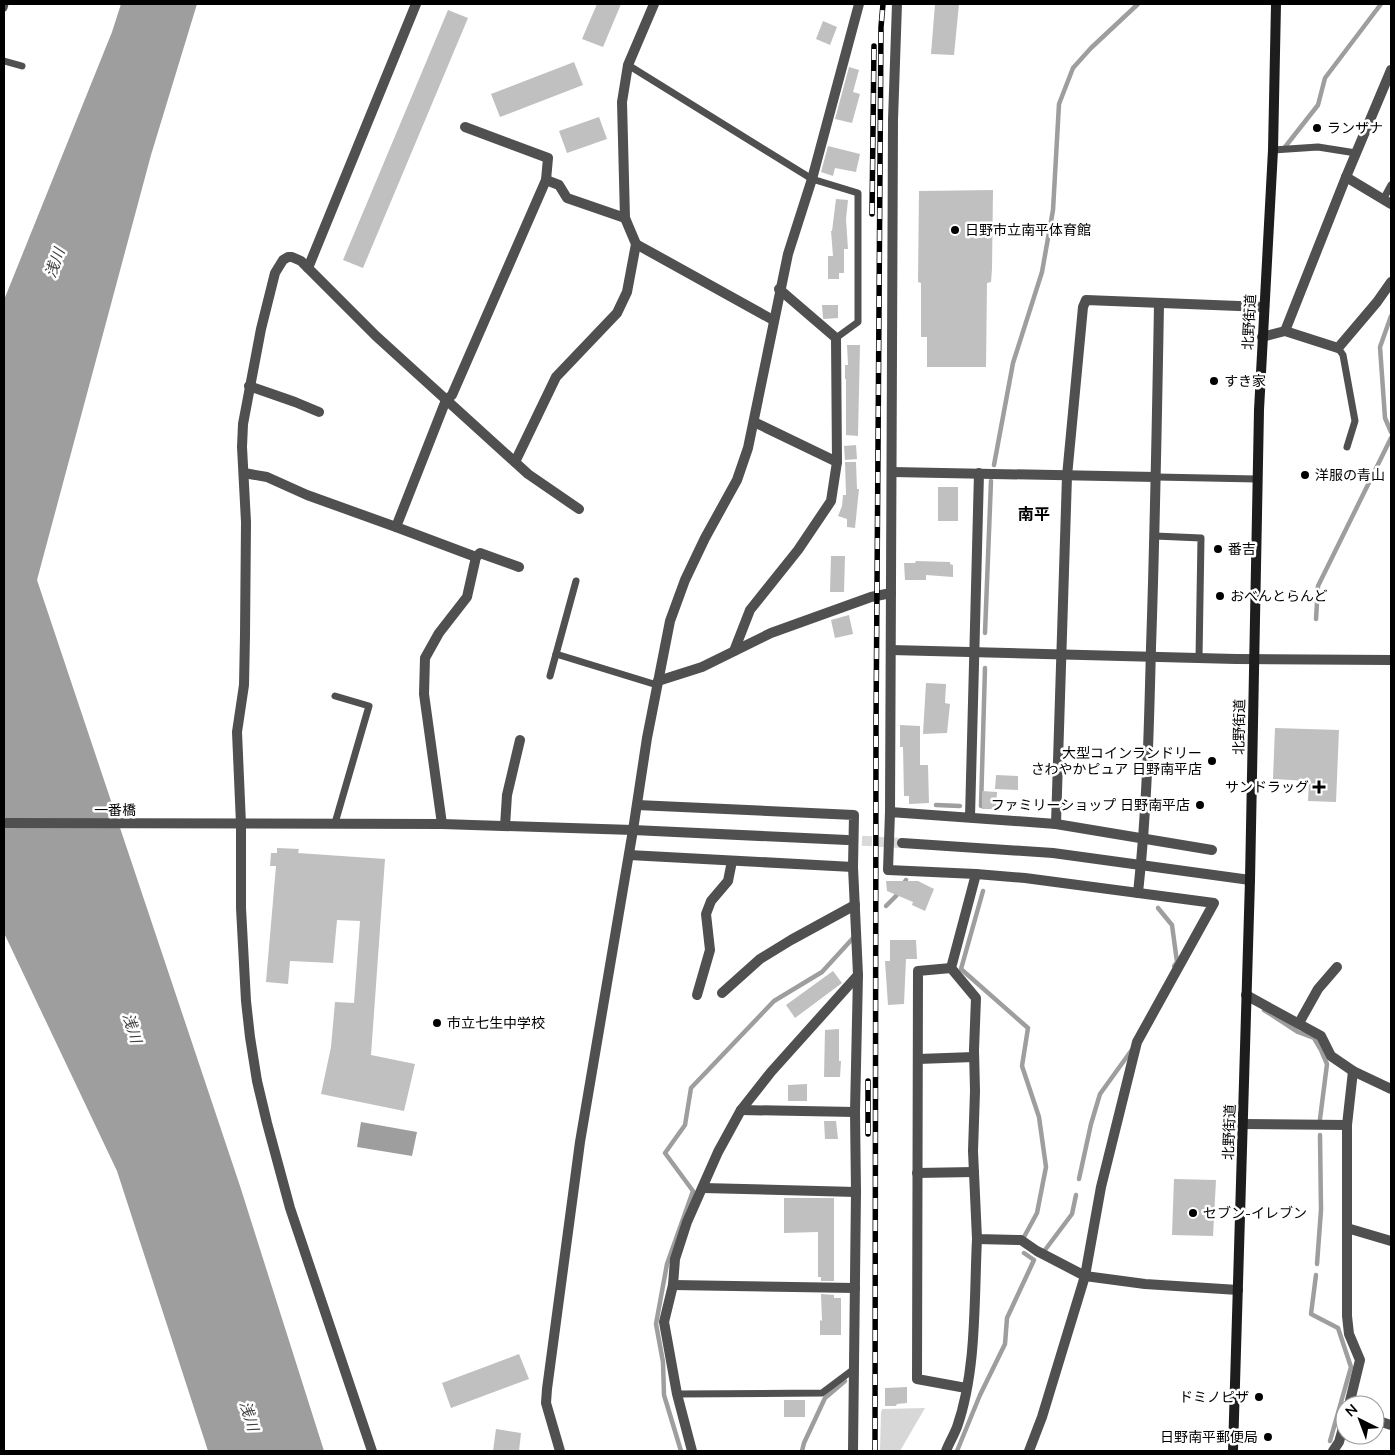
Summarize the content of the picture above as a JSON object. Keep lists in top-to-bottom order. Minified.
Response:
{"streets":{"main road":["北野街道"],"street":["一番橋"]},"districts":["南平"],"water":["浅川"],"places":{"other":["ランザナ","日野市立南平体育館","すき家","洋服の青山","番吉","おべんとらんど","大型コインランドリー さわやかピュア 日野南平店","ファミリーショップ 日野南平店","市立七生中学校","セブン-イレブン","ドミノピザ","日野南平郵便局"],"health":["サンドラッグ"]},"north":"top left"}
